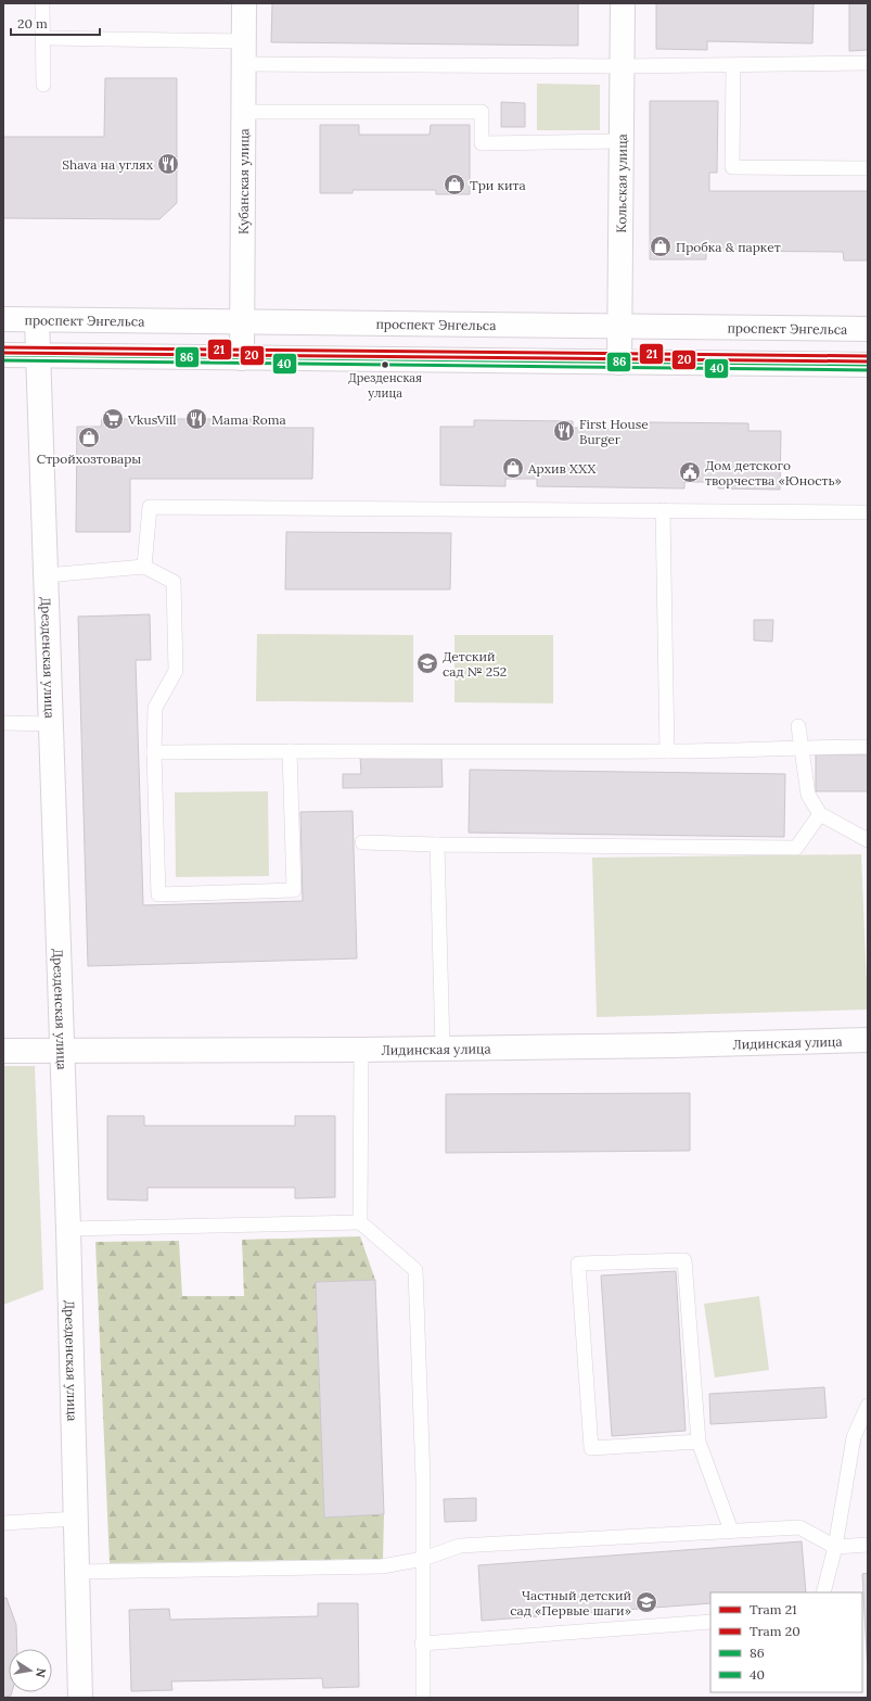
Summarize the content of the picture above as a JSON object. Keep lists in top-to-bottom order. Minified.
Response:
{"streets":{"street":["Кубанская улица","Кольская улица","проспект Энгельса","Дрезденская улица","Лидинская улица"]},"crossings":[["Кубанская улица","проспект Энгельса"],["Кольская улица","проспект Энгельса"],["проспект Энгельса","Дрезденская улица"],["Дрезденская улица","Лидинская улица"]],"places":{"restaurant":["Shava на углях","Mama Roma","First House Burger"],"shop":["Три кита","Пробка & паркет","Стройхозтовары","Архив XXX"],"other":["Дрезденская улица"],"supermarket":["VkusVill"],"public building":["Дом детского творчества «Юность»"],"school or university":["Детский сад № 252","Частный детский сад «Первые шаги»"]},"lines":["tram line 21","tram line 20","transit line 86","transit line 40"],"legend":["Tram 21","Tram 20","86","40"],"scale_bar":"20 m","north":"right"}
